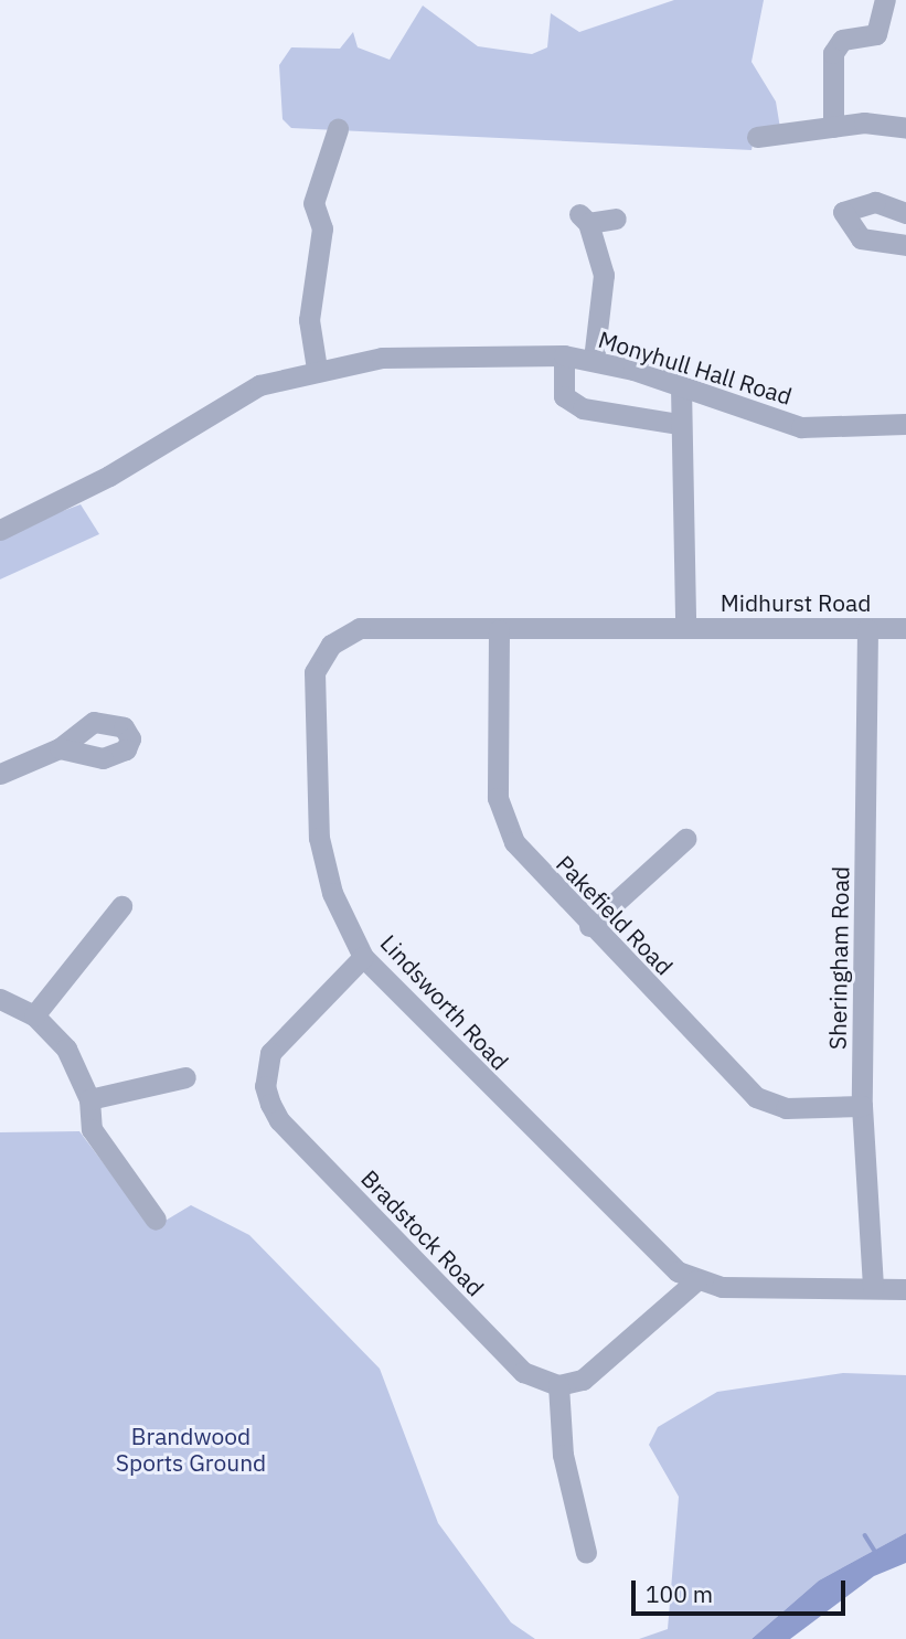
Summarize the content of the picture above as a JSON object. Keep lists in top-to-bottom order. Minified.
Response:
{"streets":{"street":["Monyhull Hall Road","Midhurst Road","Pakefield Road","Sheringham Road","Lindsworth Road","Bradstock Road"]},"crossings":[["Midhurst Road","Sheringham Road"],["Midhurst Road","Lindsworth Road"],["Pakefield Road","Sheringham Road"],["Pakefield Road","Lindsworth Road"],["Lindsworth Road","Bradstock Road"]],"parks":["Brandwood Sports Ground"],"scale_bar":"100 m"}
